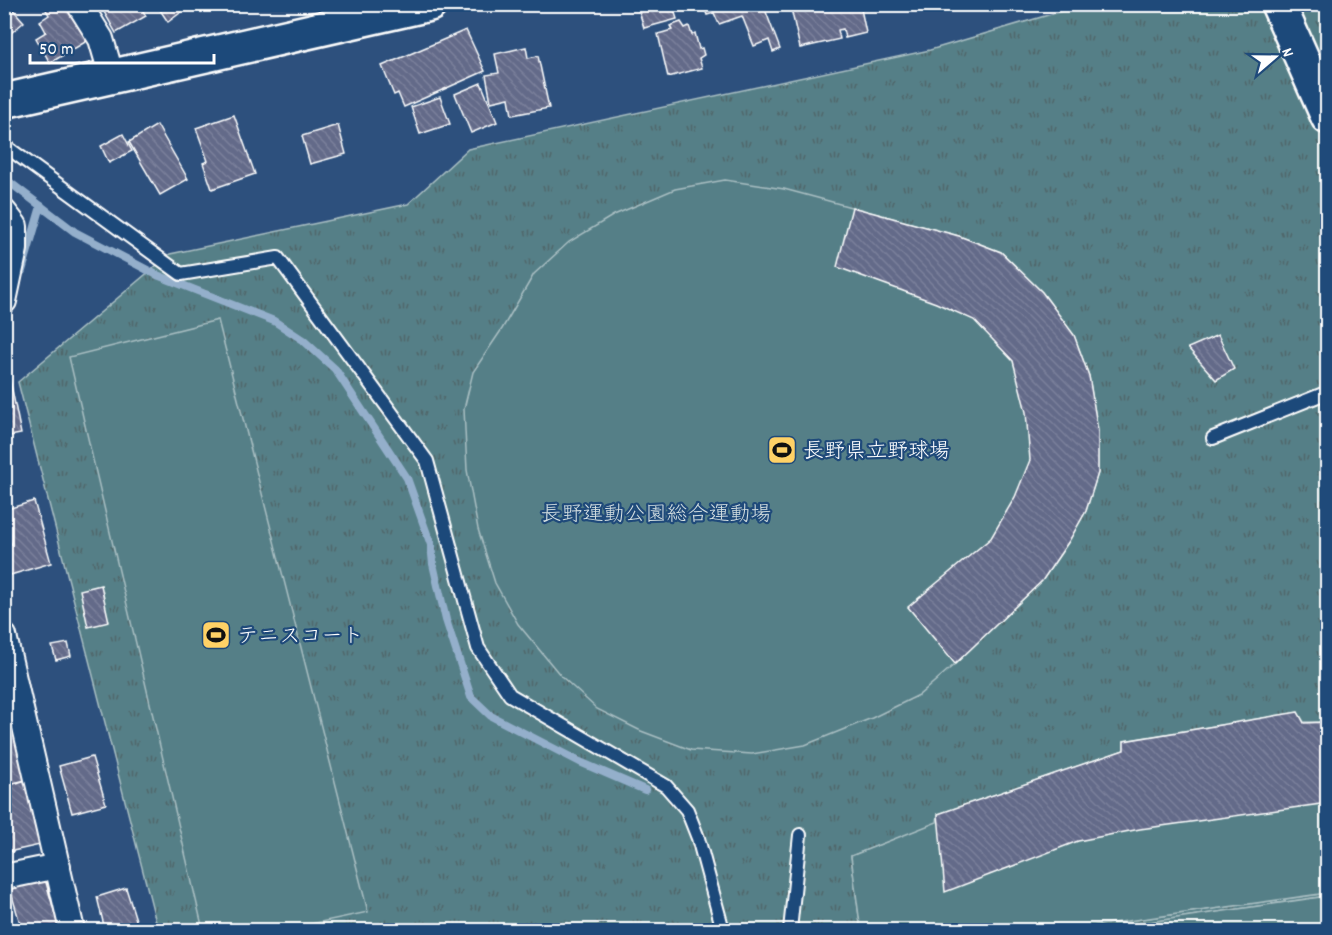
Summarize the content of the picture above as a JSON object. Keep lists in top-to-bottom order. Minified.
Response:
{"parks":["長野運動公園総合運動場"],"places":{"sports":["長野県立野球場","テニスコート"]},"scale_bar":"50 m","north":"right"}
